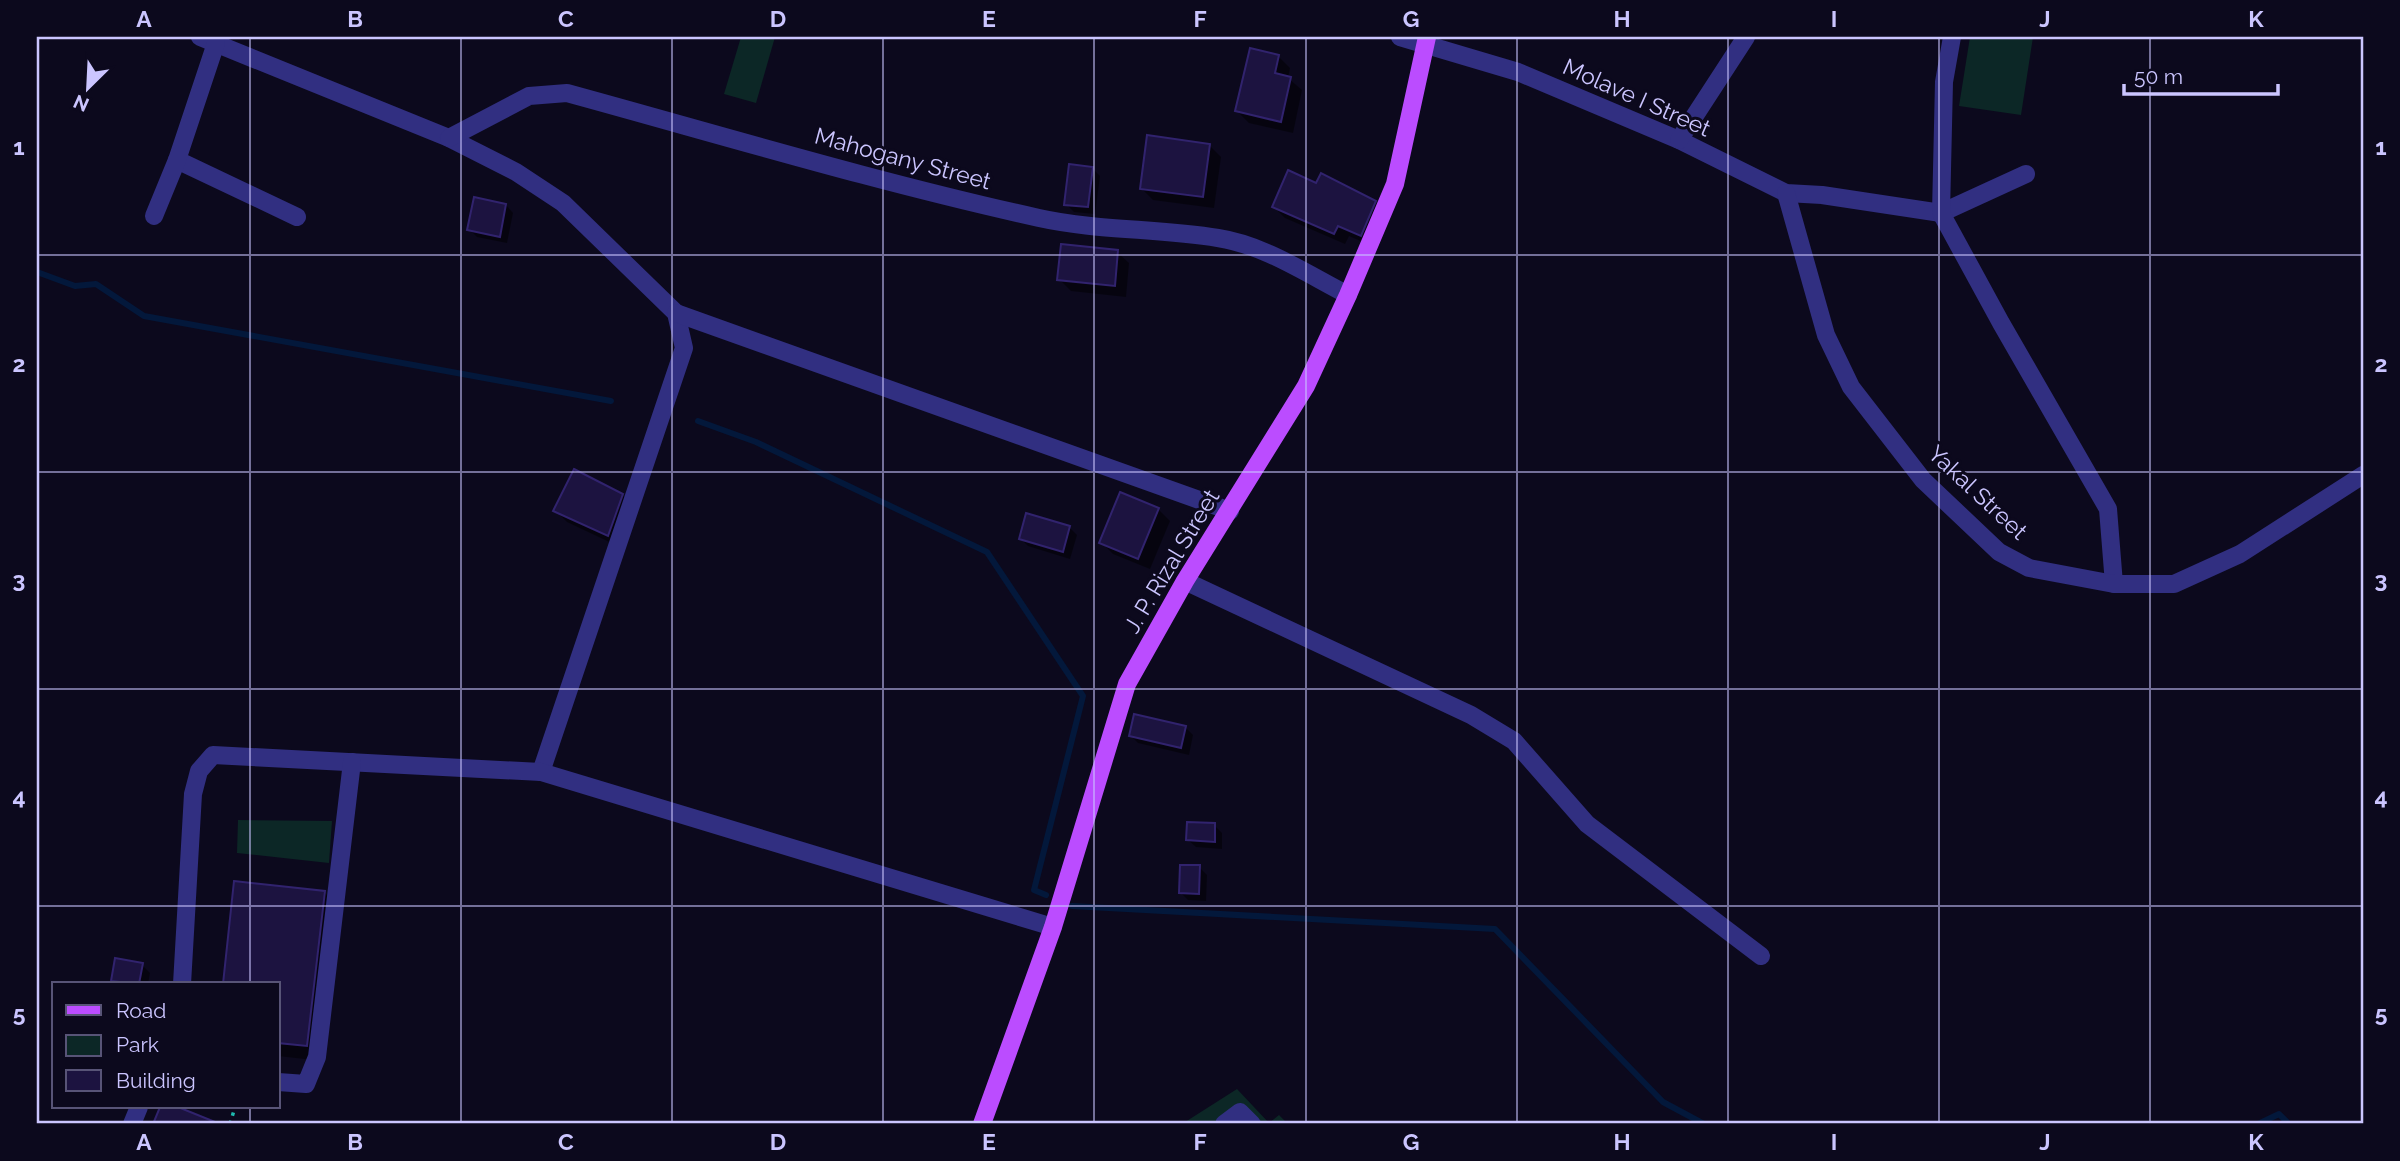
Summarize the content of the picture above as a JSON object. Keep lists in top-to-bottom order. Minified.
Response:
{"streets":{"main road":["J. P. Rizal Street"],"street":["Molave I Street","Mahogany Street","Yakal Street"]},"crossings":[["Molave I Street","Yakal Street"],["Molave I Street","J. P. Rizal Street"],["Mahogany Street","J. P. Rizal Street"]],"legend":["Road","Park","Building"],"scale_bar":"50 m","north":"bottom left","grid":{"columns":["A","B","C","D","E","F","G","H","I","J","K"],"rows":["1","2","3","4","5"]}}
